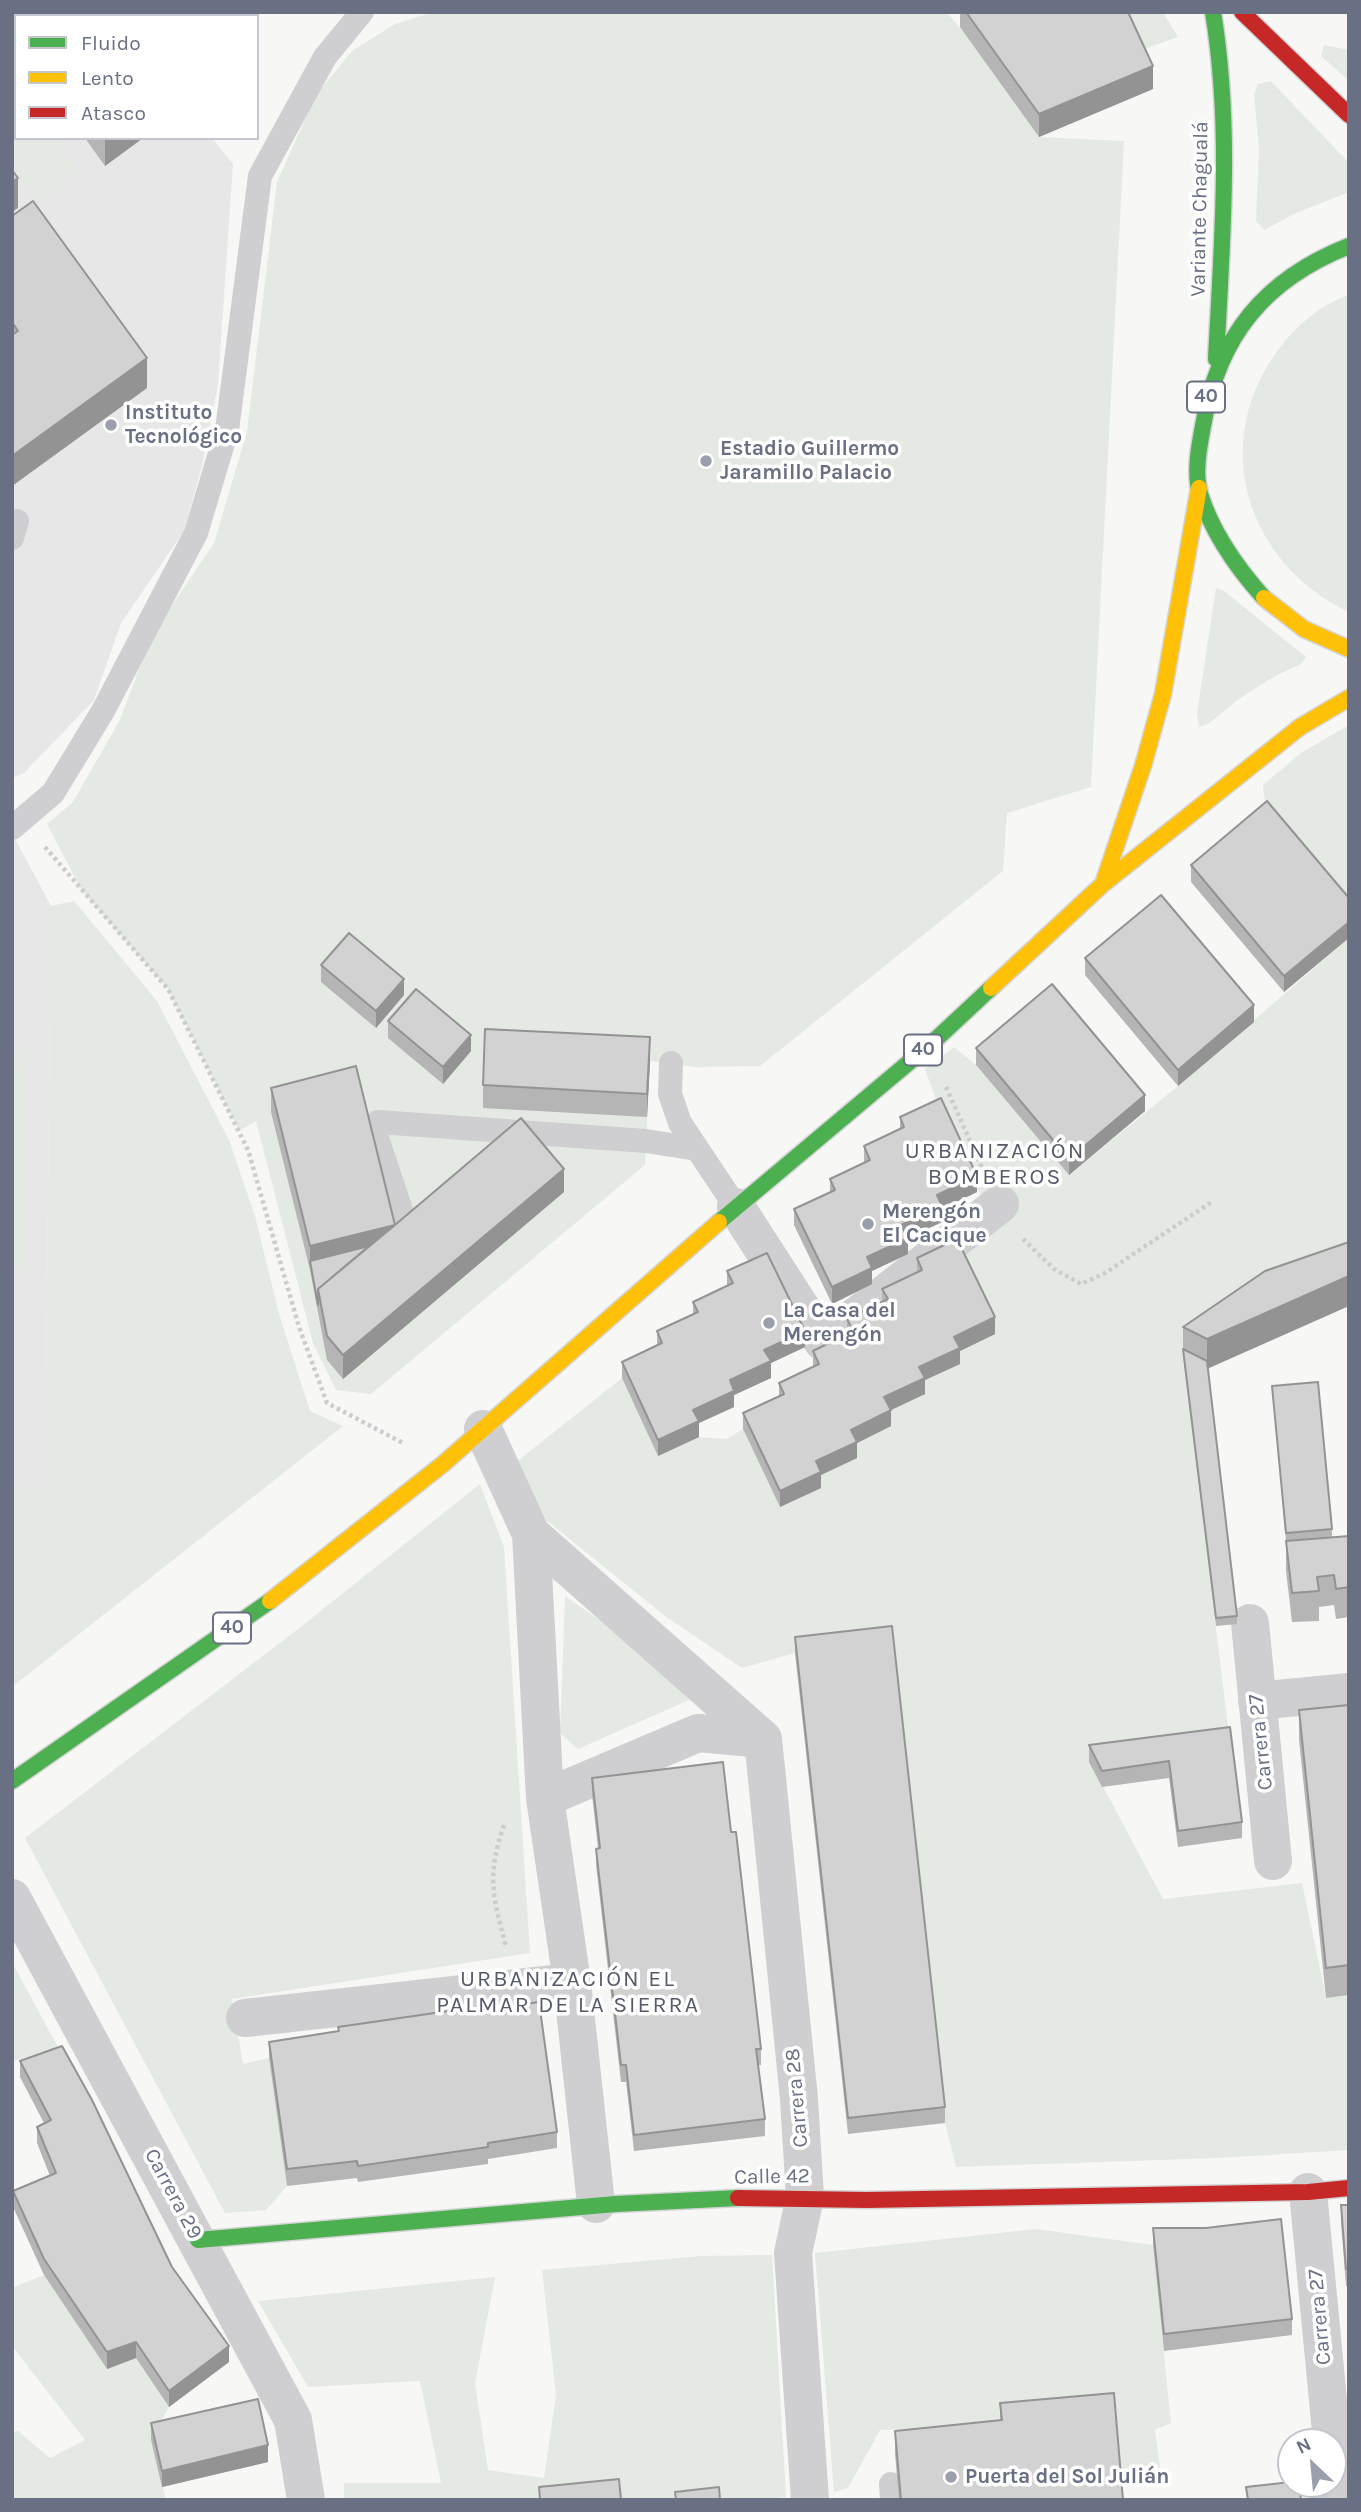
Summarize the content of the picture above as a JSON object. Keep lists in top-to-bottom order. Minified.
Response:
{"streets":{"main road":["Variante Chagualá","40","Calle 42"],"street":["Carrera 27","Carrera 28","Carrera 29"]},"crossings":[["Variante Chagualá","40"],["Carrera 27","Calle 42"],["Carrera 28","Calle 42"],["Calle 42","Carrera 29"]],"districts":["URBANIZACIÓN BOMBEROS","URBANIZACIÓN EL PALMAR DE LA SIERRA"],"places":["Instituto Tecnológico","Estadio Guillermo Jaramillo Palacio","Merengón El Cacique","La Casa del Merengón","Puerta del Sol Julián"],"legend":["Fluido","Lento","Atasco"],"north":"top left"}
